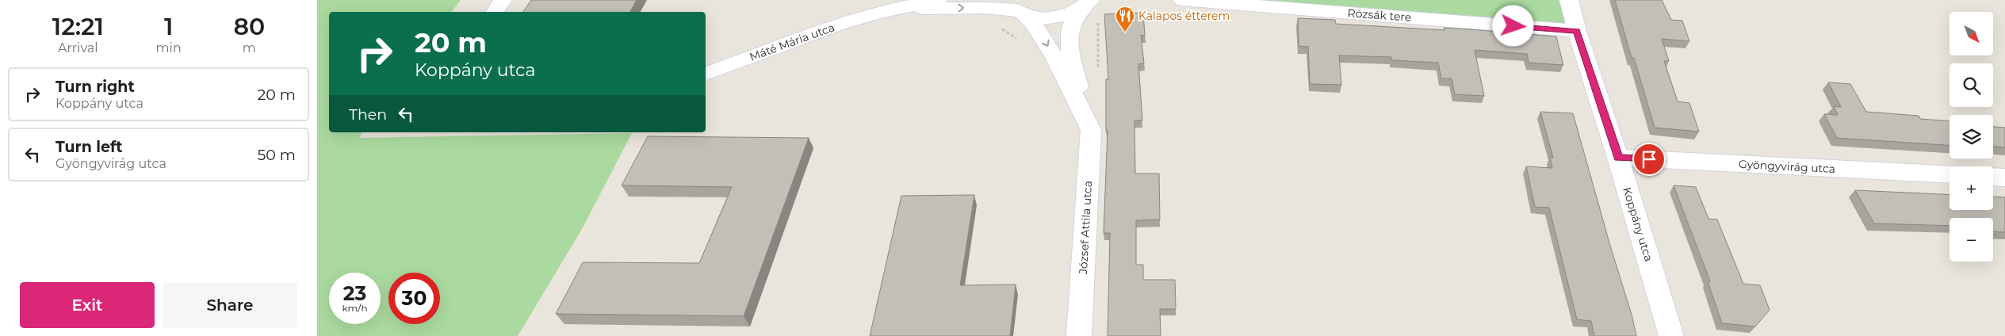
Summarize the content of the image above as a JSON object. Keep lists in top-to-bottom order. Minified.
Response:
{"streets":{"street":["Rózsák tere","Máté Mária utca","Gyöngyvirág utca","Koppány utca","József Attila utca"]},"crossings":[["Rózsák tere","Koppány utca"],["Máté Mária utca","József Attila utca"],["Gyöngyvirág utca","Koppány utca"]],"places":{"restaurant":["Kalapos étterem"]},"north":"bottom right","page":{"eta":["12:21","Arrival","1","min","80","m"],"map_buttons":["+","−"],"turn":["20 m","Koppány utca"],"list":[{"name":"Turn right","note":"Koppány utca","value":"20 m"},{"name":"Turn left","note":"Gyöngyvirág utca","value":"50 m"}],"then":"Then","speed":"23 km/h","limit":"30","buttons":["Exit","Share"]}}
